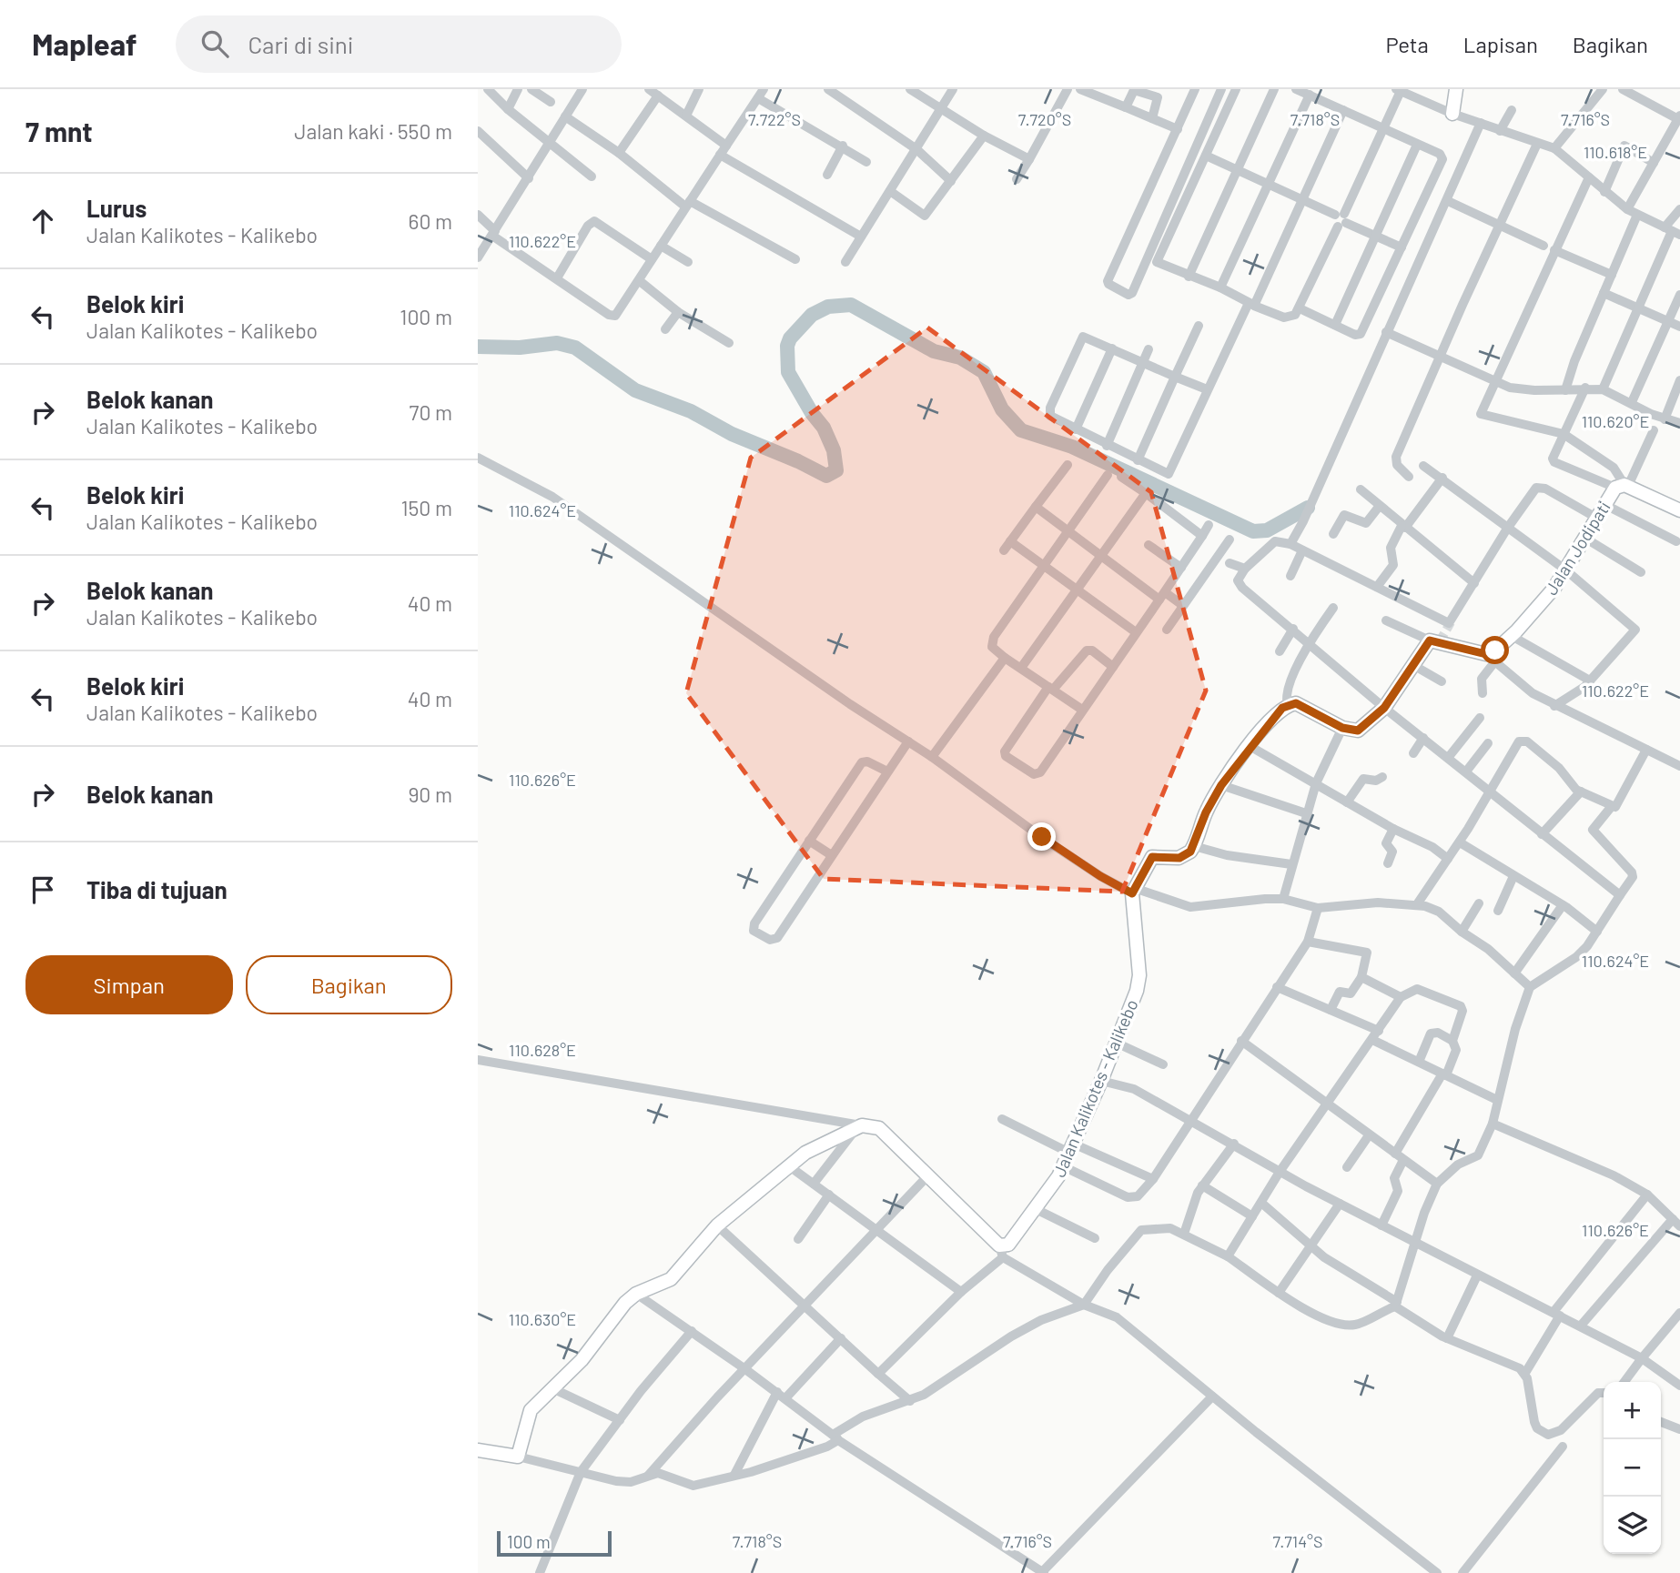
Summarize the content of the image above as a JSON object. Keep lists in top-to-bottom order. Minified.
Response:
{"streets":{"street":["Jalan Jodipati","Jalan Kalikotes - Kalikebo"]},"scale_bar":"100 m","page":{"header":"Mapleaf","search":"Cari di sini","nav":["Peta","Lapisan","Bagikan"],"heading":["7 mnt","Jalan kaki · 550 m"],"list":[["Lurus","Jalan Kalikotes - Kalikebo","60 m"],["Belok kiri","Jalan Kalikotes - Kalikebo","100 m"],["Belok kanan","Jalan Kalikotes - Kalikebo","70 m"],["Belok kiri","Jalan Kalikotes - Kalikebo","150 m"],["Belok kanan","Jalan Kalikotes - Kalikebo","40 m"],["Belok kiri","Jalan Kalikotes - Kalikebo","40 m"],["Belok kanan","90 m"],"Tiba di tujuan"],"buttons":["Simpan","Bagikan"],"map_buttons":["+","−"],"scale":"100 m"},"coordinates":["7.722°S","7.720°S","7.718°S","7.716°S","110.618°E","110.622°E","110.620°E","110.624°E","110.626°E","110.628°E","110.630°E","7.714°S"]}
